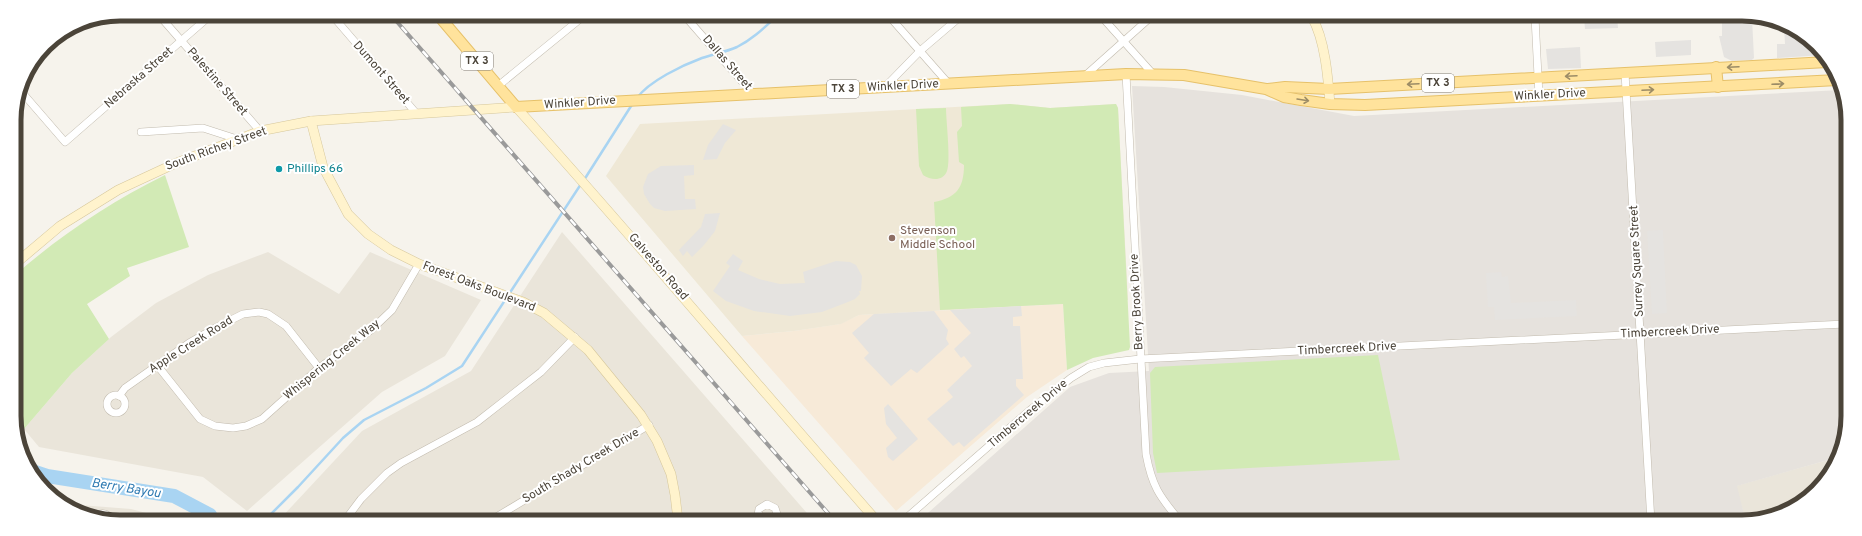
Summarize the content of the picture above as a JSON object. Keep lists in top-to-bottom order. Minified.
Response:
{"streets":{"main road":["TX 3","Winkler Drive","South Richey Street","Galveston Road","Forest Oaks Boulevard"],"street":["Dallas Street","Dumont Street","Nebraska Street","Palestine Street","Surrey Square Street","Berry Brook Drive","Timbercreek Drive","Apple Creek Road","Whispering Creek Way","South Shady Creek Drive"]},"crossings":[["Dallas Street","Winkler Drive"],["Dumont Street","South Richey Street"],["Nebraska Street","Palestine Street"],["Palestine Street","South Richey Street"],["Winkler Drive","South Richey Street"],["Winkler Drive","Surrey Square Street"],["Winkler Drive","Galveston Road"],["Winkler Drive","Berry Brook Drive"],["South Richey Street","Galveston Road"],["South Richey Street","Forest Oaks Boulevard"],["Surrey Square Street","Timbercreek Drive"],["Forest Oaks Boulevard","Whispering Creek Way"],["Forest Oaks Boulevard","South Shady Creek Drive"],["Berry Brook Drive","Timbercreek Drive"],["Apple Creek Road","Whispering Creek Way"]],"water":["Berry Bayou"],"places":["Phillips 66","Stevenson Middle School"]}
